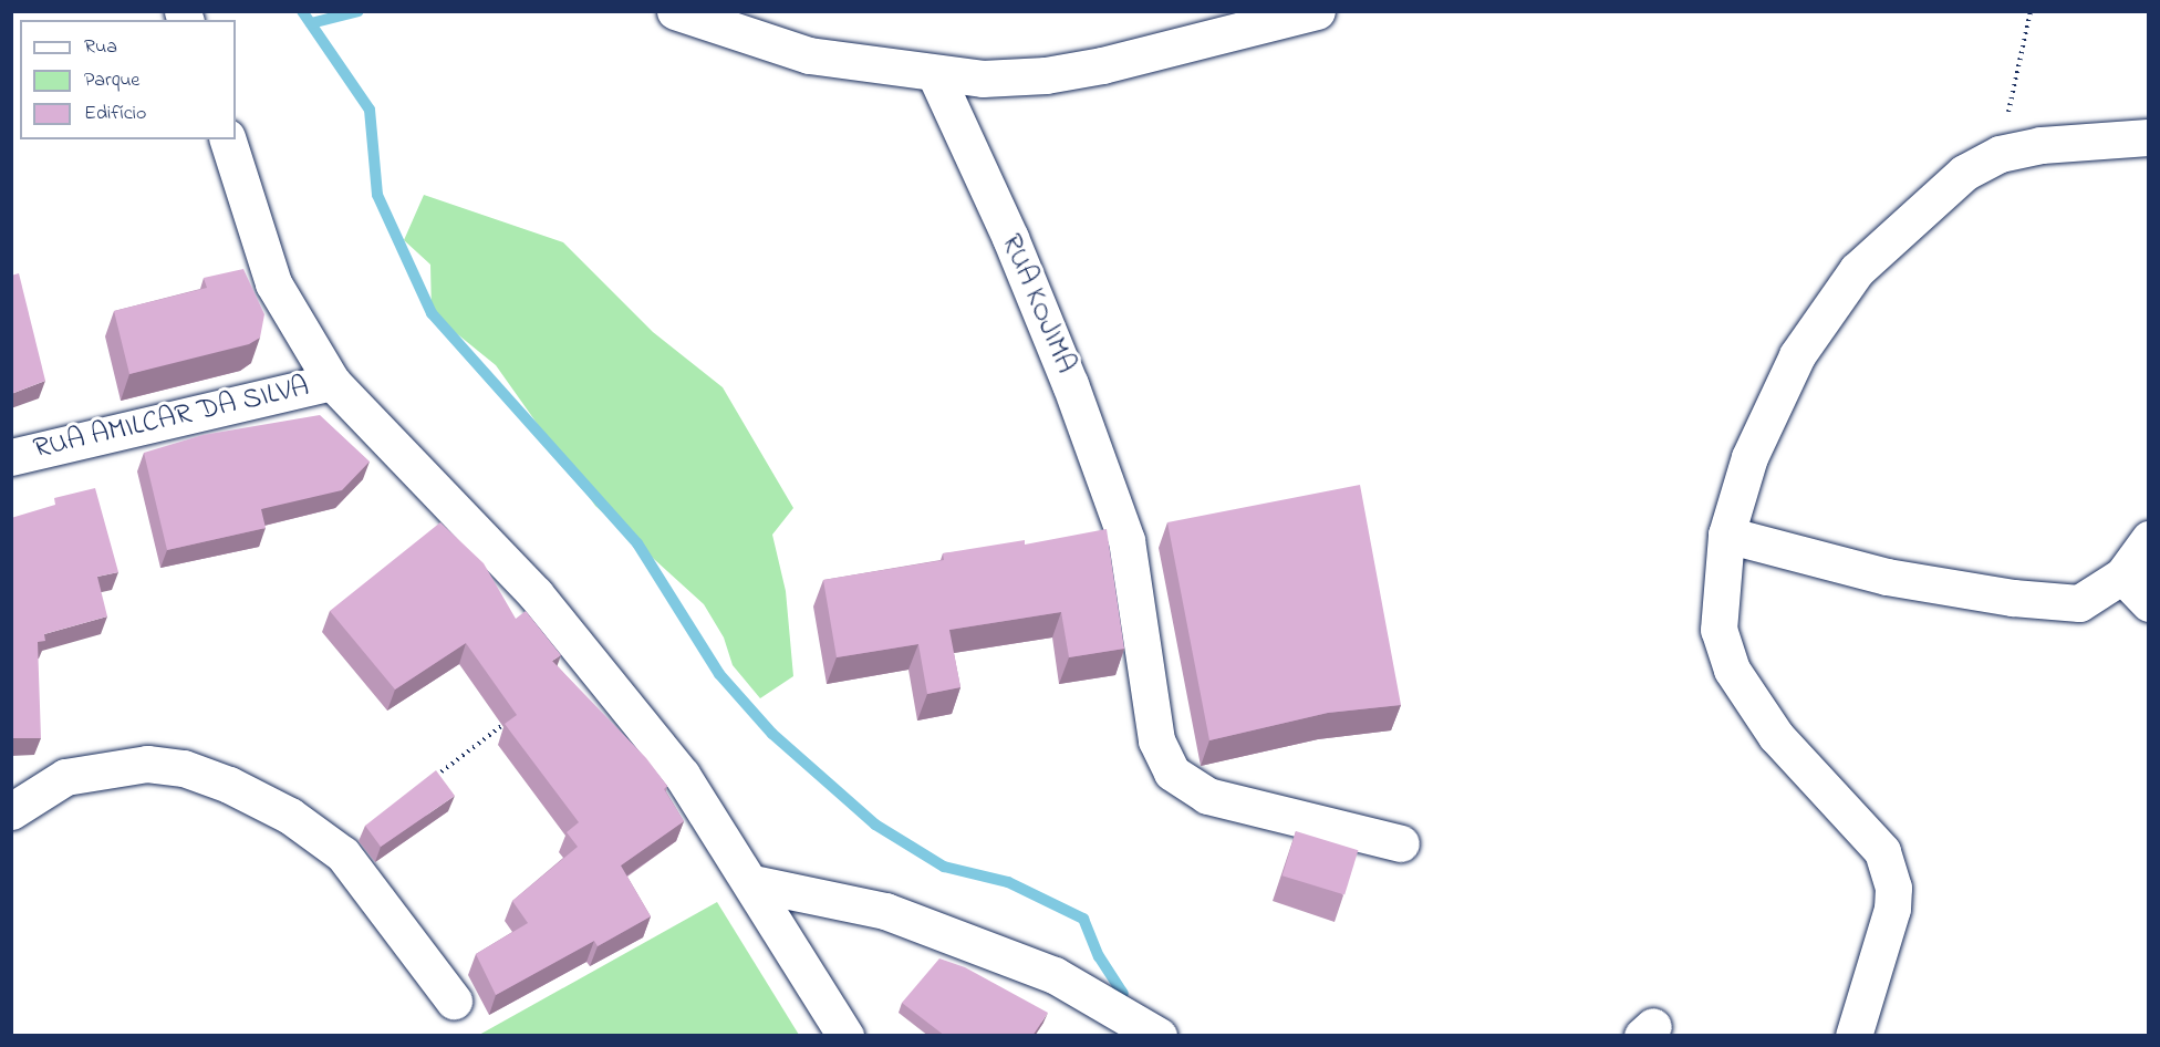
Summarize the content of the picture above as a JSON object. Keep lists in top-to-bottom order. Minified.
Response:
{"streets":{"street":["RUA KOJIMA","RUA AMILCAR DA SILVA"]},"legend":["Rua","Parque","Edifício"]}
